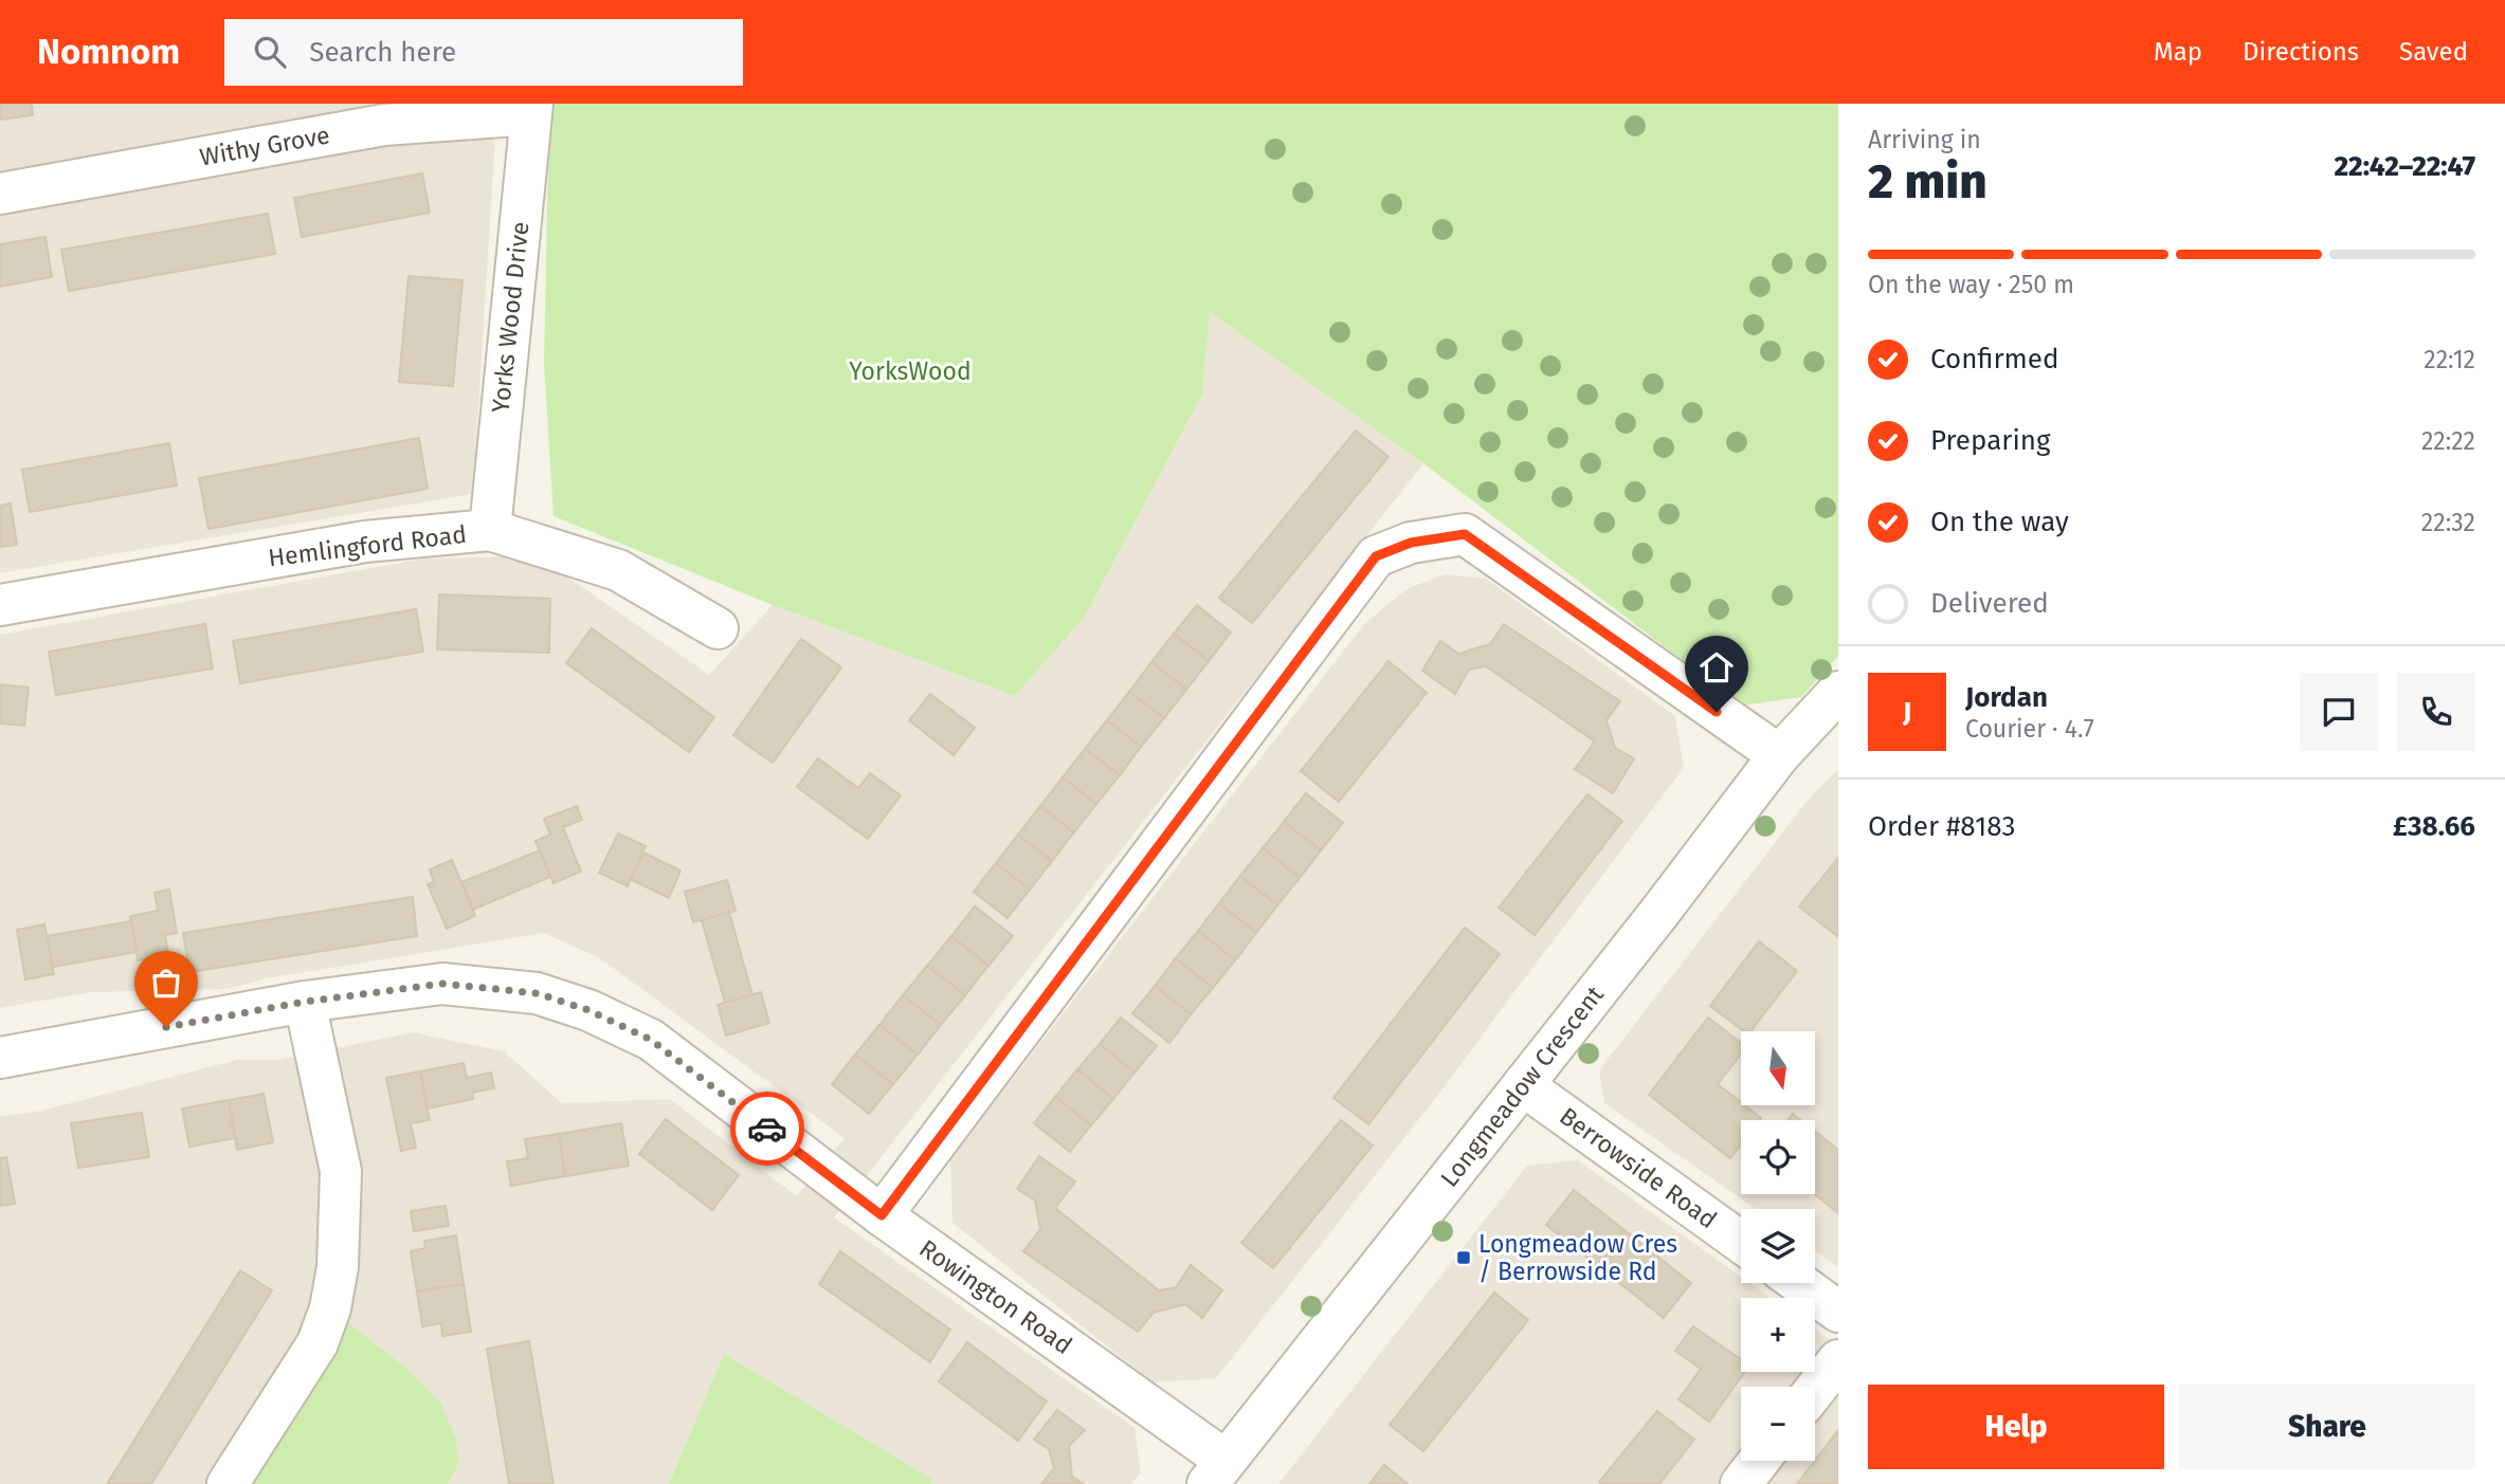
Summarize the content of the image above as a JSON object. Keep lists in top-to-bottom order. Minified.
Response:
{"streets":{"street":["Withy Grove","Yorks Wood Drive","Hemlingford Road","Longmeadow Crescent","Berrowside Road","Rowington Road"]},"crossings":[["Withy Grove","Yorks Wood Drive"],["Yorks Wood Drive","Hemlingford Road"],["Longmeadow Crescent","Berrowside Road"],["Longmeadow Crescent","Rowington Road"]],"parks":["YorksWood"],"places":{"transit":["Longmeadow Cres / Berrowside Rd"]},"north":"bottom","page":{"header":"Nomnom","search":"Search here","nav":["Map","Directions","Saved"],"heading":["2 min","Arriving in","22:42–22:47"],"panel":["Jordan","Courier · 4.7","Order #8183","£38.66"],"bar":"On the way · 250 m","list":[["Confirmed","22:12"],["Preparing","22:22"],["On the way","22:32"],"Delivered"],"round":"J","map_buttons":["+","−"],"buttons":["Help","Share"]}}
